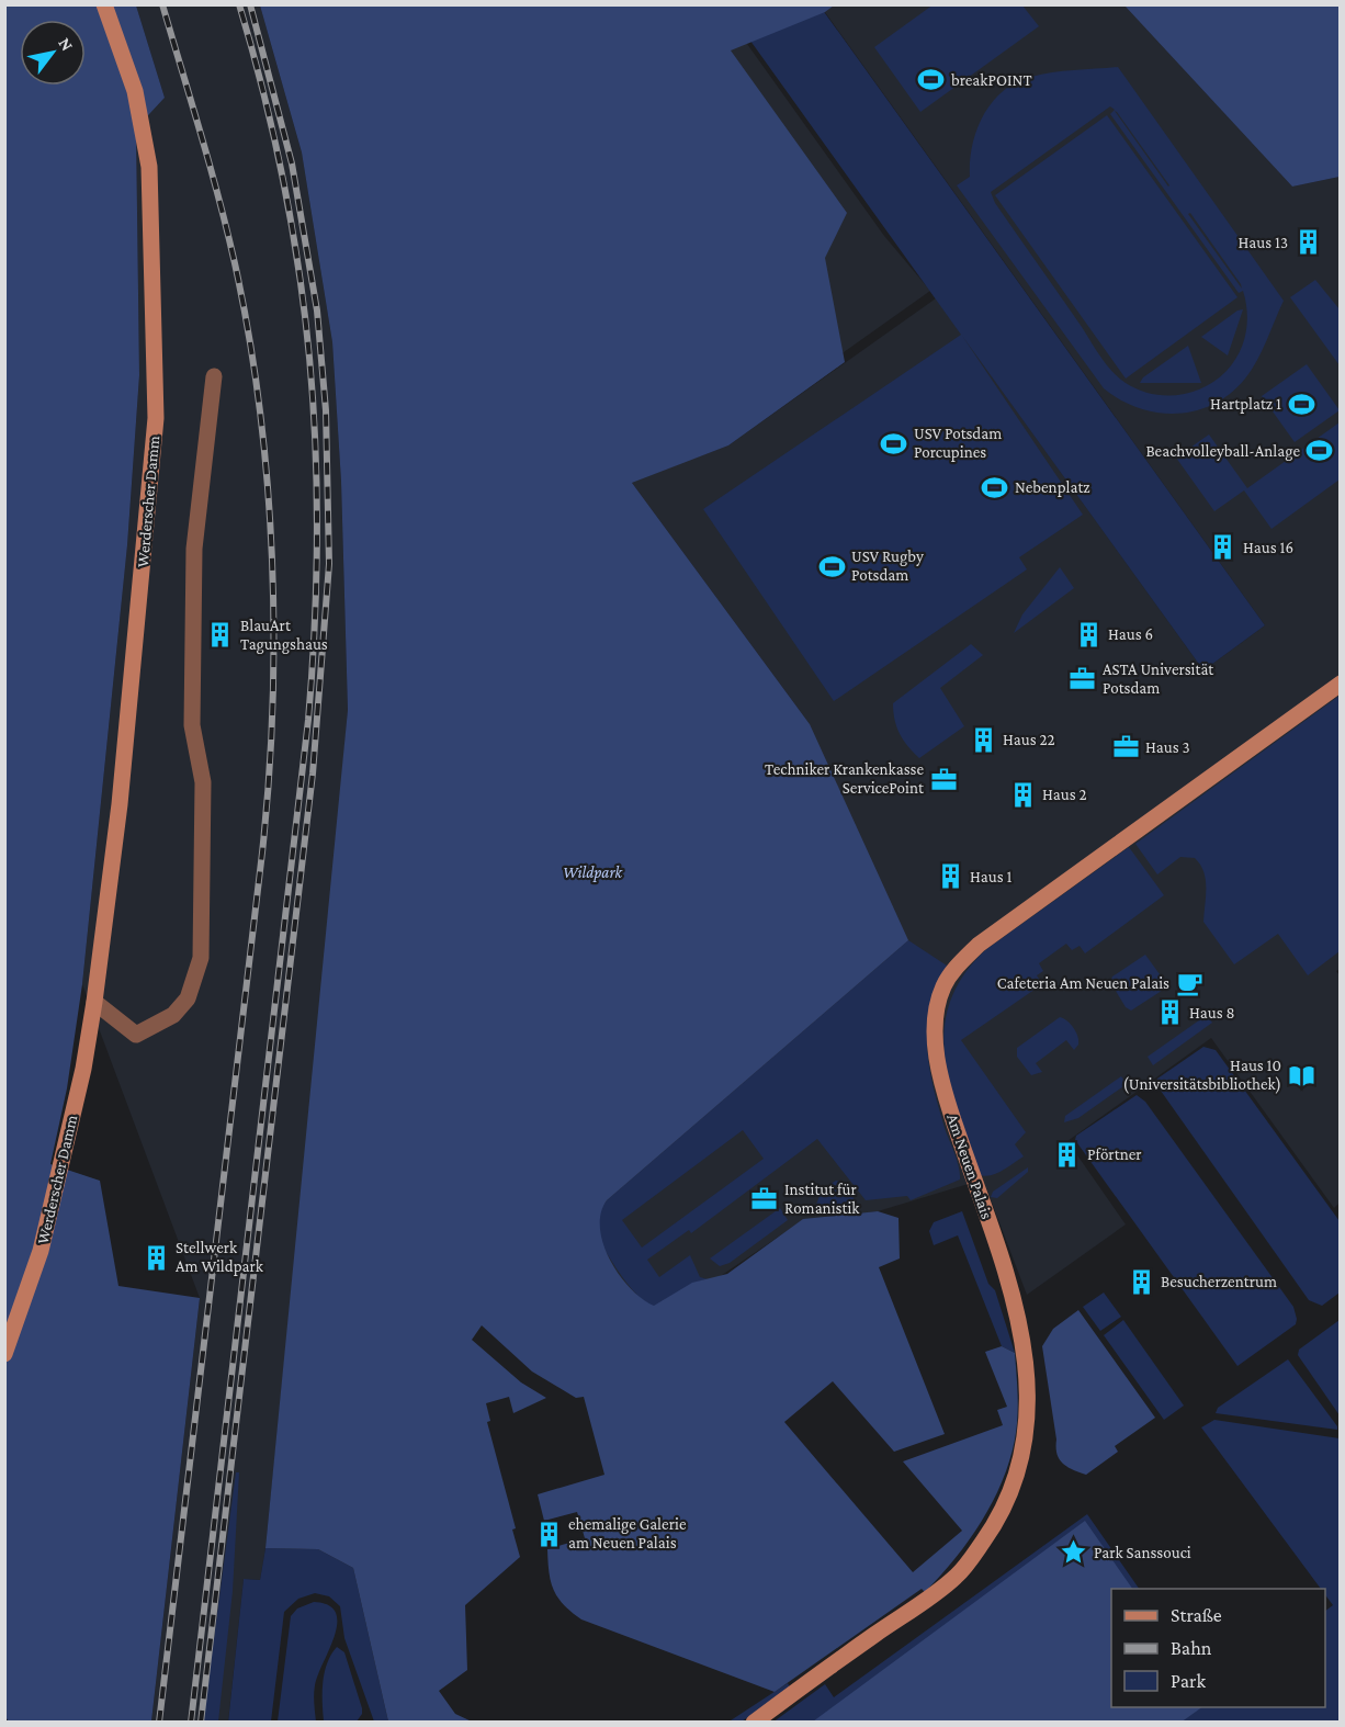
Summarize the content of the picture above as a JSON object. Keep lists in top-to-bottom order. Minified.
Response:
{"streets":{"street":["Werderscher Damm","Am Neuen Palais"]},"parks":["Wildpark"],"places":{"sports":["breakPOINT","Hartplatz 1","USV Potsdam Porcupines","Beachvolleyball-Anlage","Nebenplatz","USV Rugby Potsdam"],"building":["Haus 13","Haus 16","Haus 6","BlauArt Tagungshaus","Haus 22","Haus 2","Haus 1","Haus 8","Pförtner","Stellwerk Am Wildpark","Besucherzentrum","ehemalige Galerie am Neuen Palais"],"office":["ASTA Universität Potsdam","Haus 3","Techniker Krankenkasse ServicePoint","Institut für Romanistik"],"cafe":["Cafeteria Am Neuen Palais"],"library":["Haus 10 (Universitätsbibliothek)"],"place":["Park Sanssouci"]},"legend":["Straße","Bahn","Park"],"north":"top right"}
